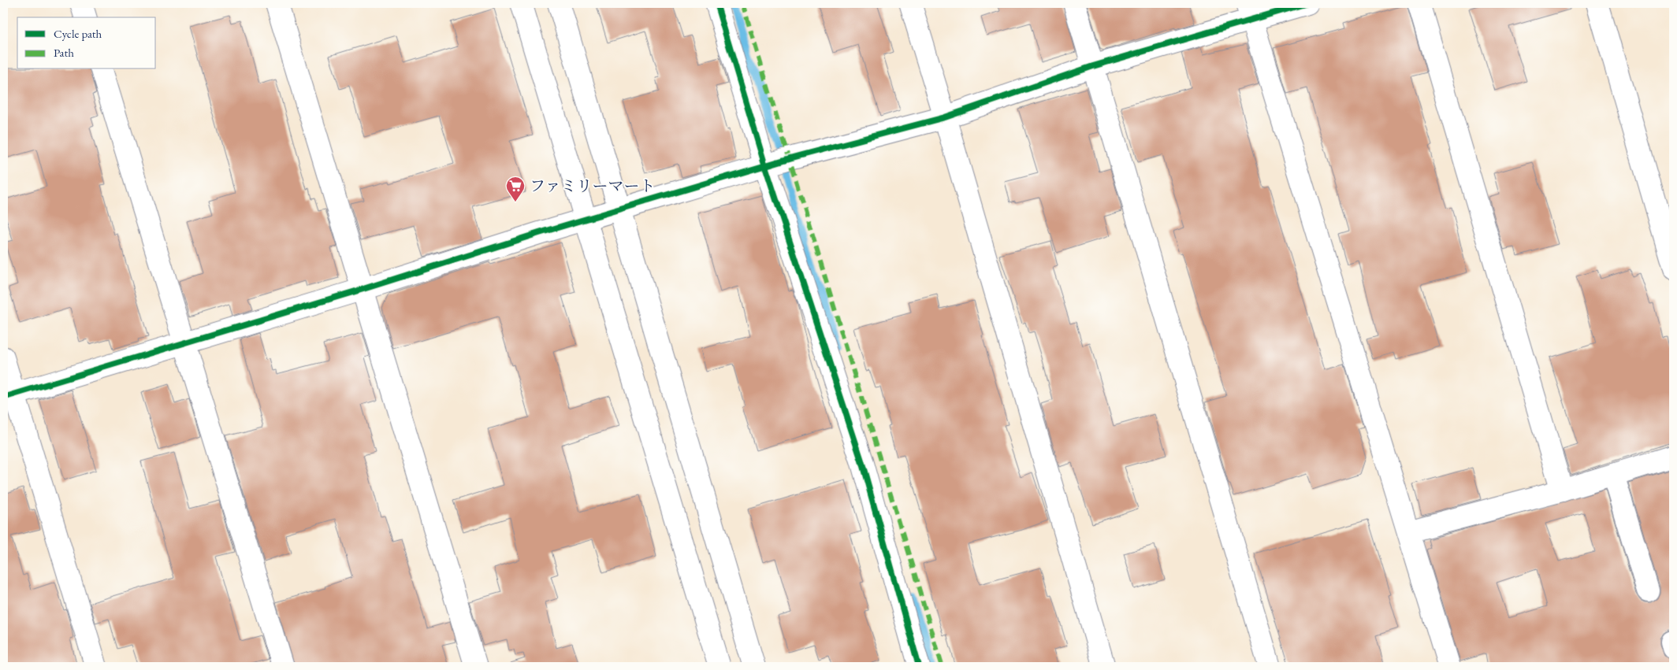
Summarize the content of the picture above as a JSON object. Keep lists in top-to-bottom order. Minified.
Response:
{"places":{"supermarket":["ファミリーマート"]},"legend":["Cycle path","Path"]}
